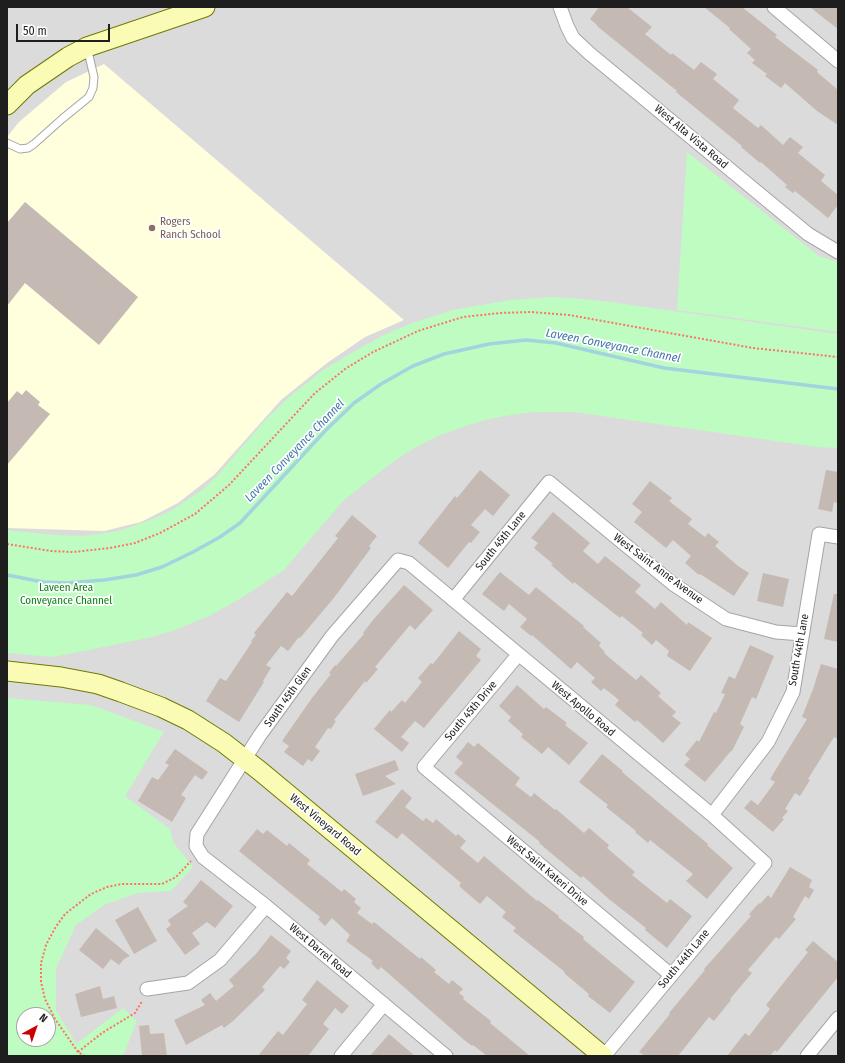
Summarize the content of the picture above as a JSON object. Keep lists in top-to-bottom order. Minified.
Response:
{"streets":{"street":["West Alta Vista Road","South 45th Lane","West Saint Anne Avenue","South 44th Lane","South 45th Glen","West Apollo Road","South 45th Drive","West Vineyard Road","West Saint Kateri Drive","West Darrel Road"]},"crossings":[["South 45th Lane","West Saint Anne Avenue"],["South 45th Lane","West Apollo Road"],["West Saint Anne Avenue","South 44th Lane"],["South 44th Lane","West Apollo Road"],["South 44th Lane","West Vineyard Road"],["South 44th Lane","West Saint Kateri Drive"],["South 45th Glen","West Apollo Road"],["South 45th Glen","West Vineyard Road"],["South 45th Glen","West Darrel Road"],["West Apollo Road","South 45th Drive"],["South 45th Drive","West Saint Kateri Drive"]],"water":["Laveen Conveyance Channel"],"parks":["Laveen Area Conveyance Channel"],"places":["Rogers Ranch School"],"scale_bar":"50 m","north":"top right"}
